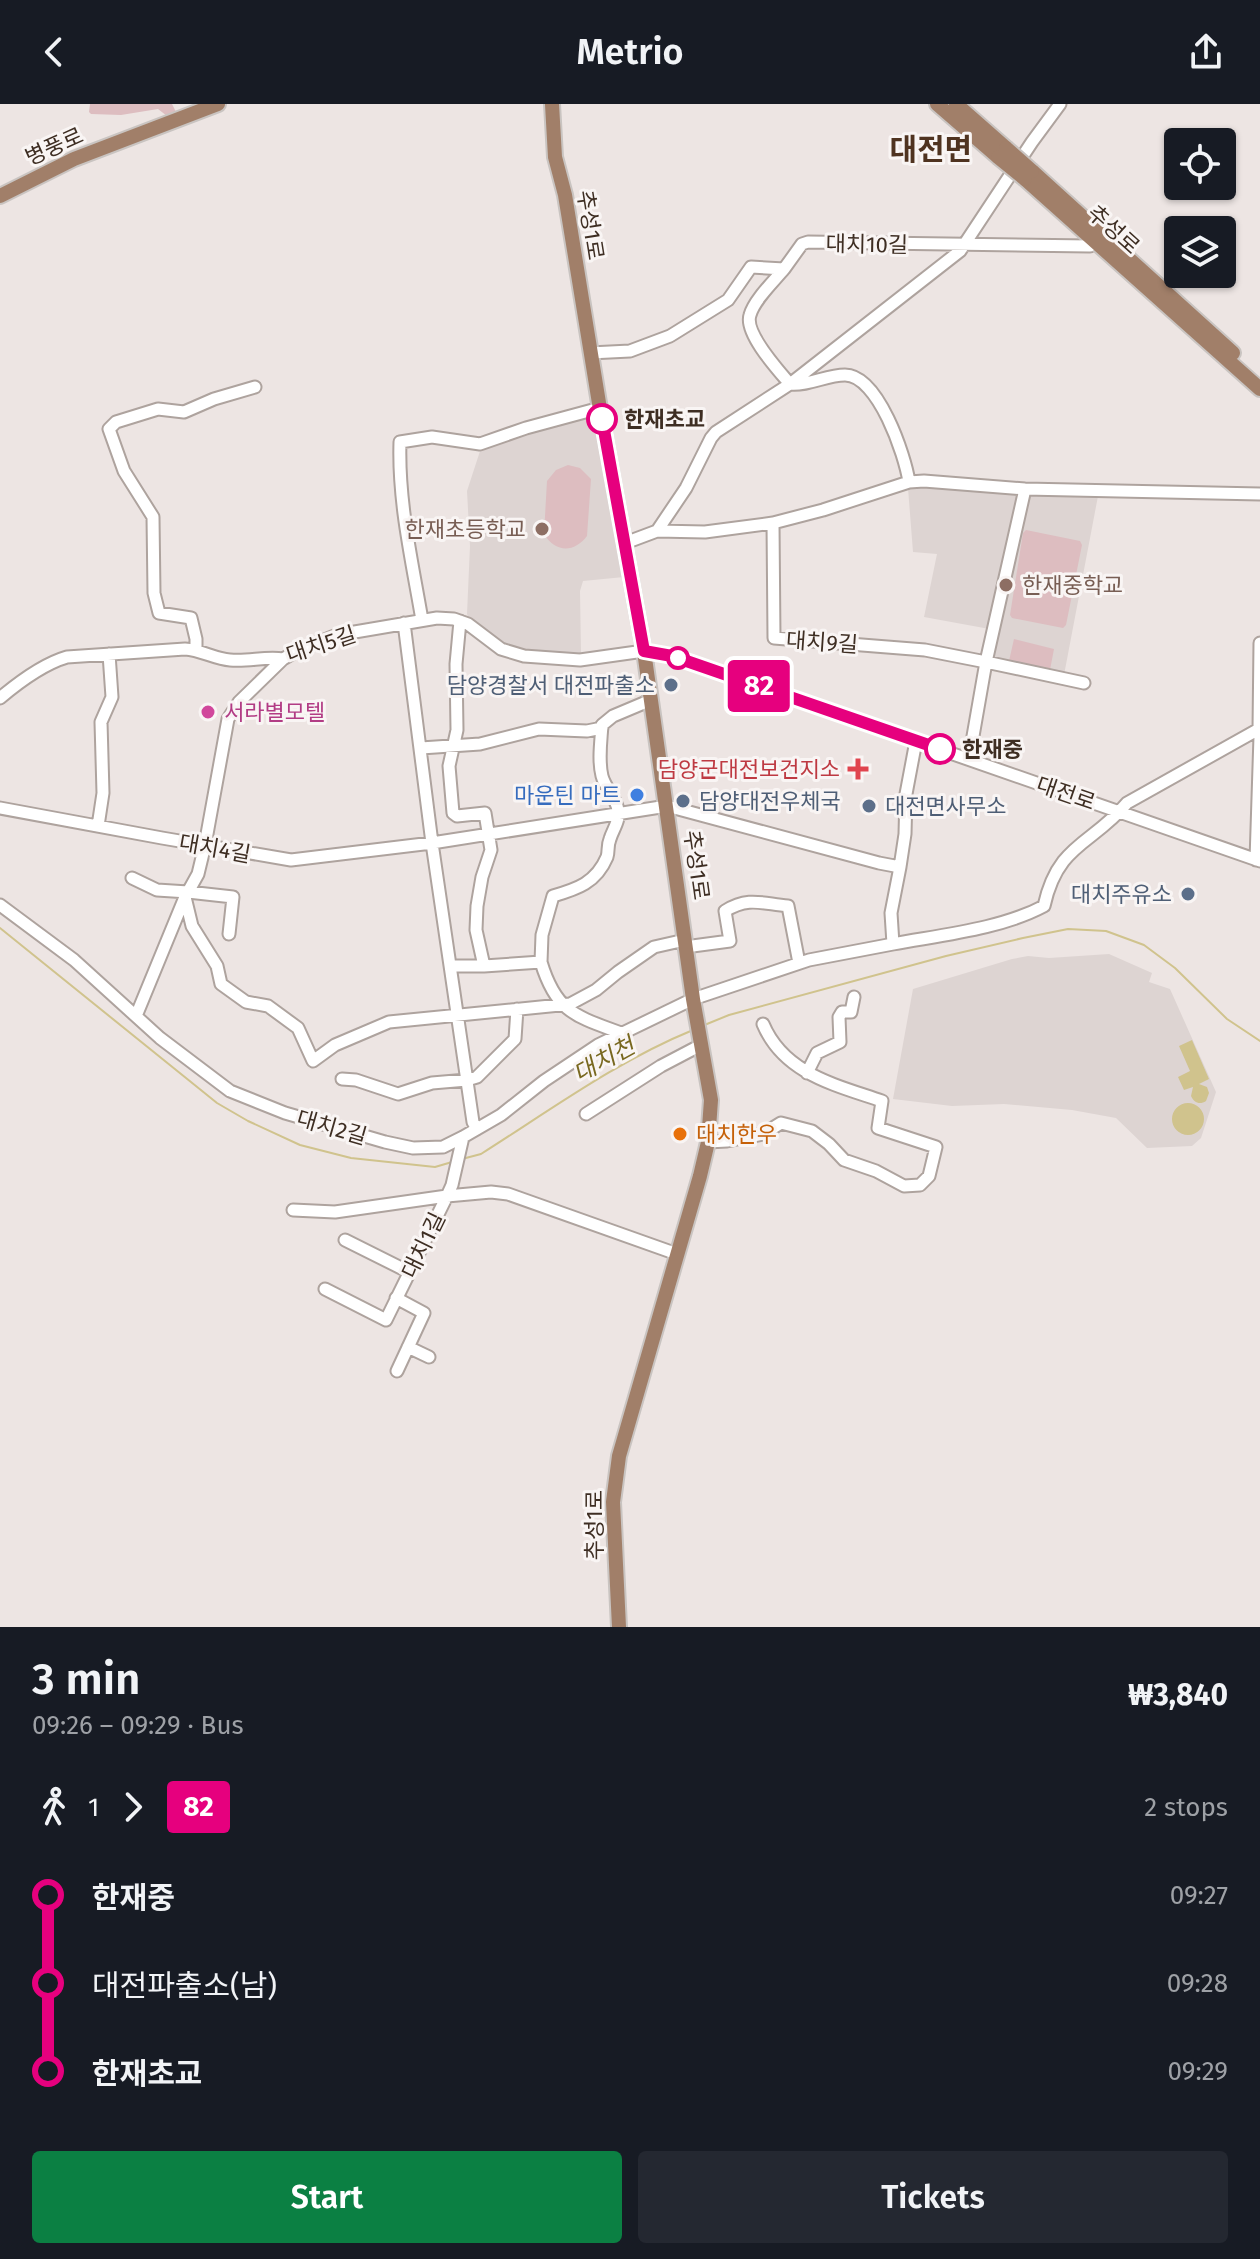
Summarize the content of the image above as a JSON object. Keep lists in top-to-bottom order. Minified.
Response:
{"streets":{"main road":["병풍로","추성1로","추성로"],"street":["대치10길","대치9길","대치5길","대전로","대치4길","대치2길","대치1길"]},"crossings":[["추성1로","대전로"],["추성1로","대치4길"],["추성1로","대치2길"],["추성1로","대치1길"],["대전로","대치2길"]],"districts":["대전면"],"water":["대치천"],"places":{"other":["한재초교","한재초등학교","한재중학교","담양경찰서 대전파출소","서라별모텔","한재중","마운틴 마트","담양대전우체국","대전면사무소","대치주유소","대치한우"],"health":["담양군대전보건지소"]},"lines":["bus line 82"],"page":{"header":"Metrio","on_map":"82","heading":["3 min","09:26 – 09:29 · Bus","₩3,840"],"legs":["1","82","2 stops"],"list":[{"name":"한재중","value":"09:27"},{"name":"대전파출소(남)","value":"09:28"},{"name":"한재초교","value":"09:29"}],"buttons":["Start","Tickets"]}}
